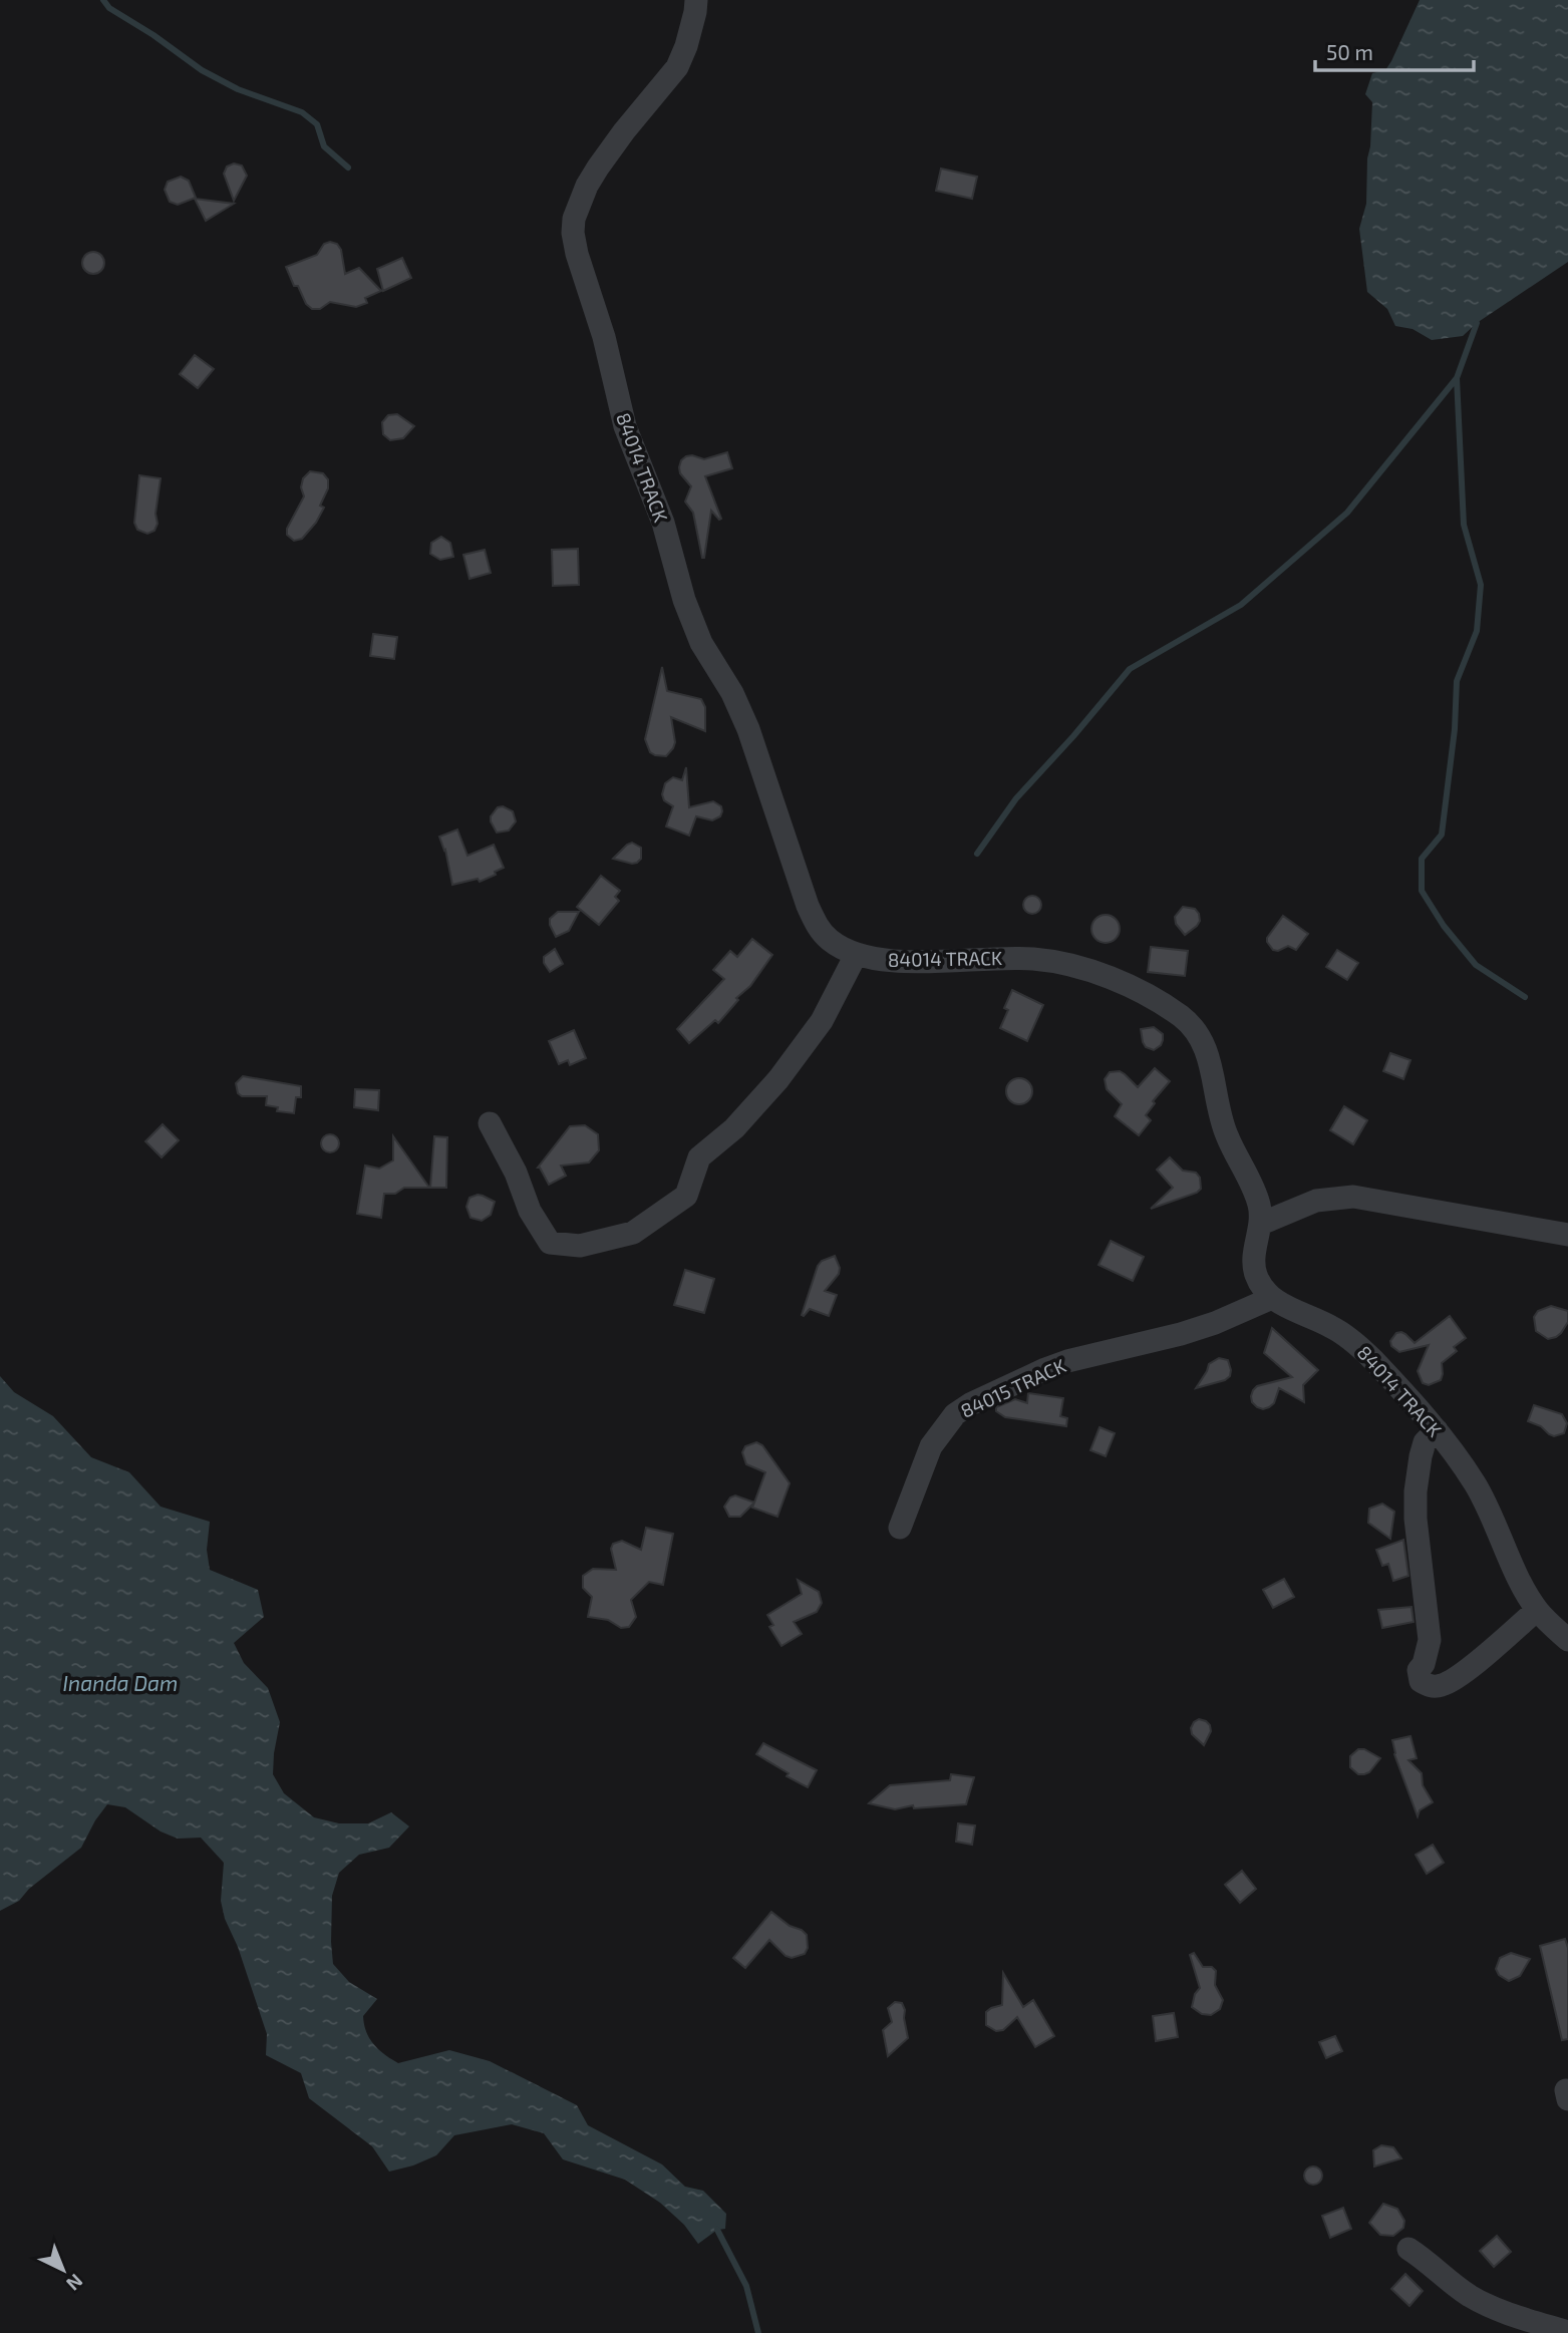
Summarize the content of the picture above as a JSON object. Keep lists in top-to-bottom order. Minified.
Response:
{"streets":{"street":["84014 TRACK","84015 TRACK"]},"crossings":[["84014 TRACK","84015 TRACK"]],"water":["Inanda Dam"],"scale_bar":"50 m","north":"bottom right"}
